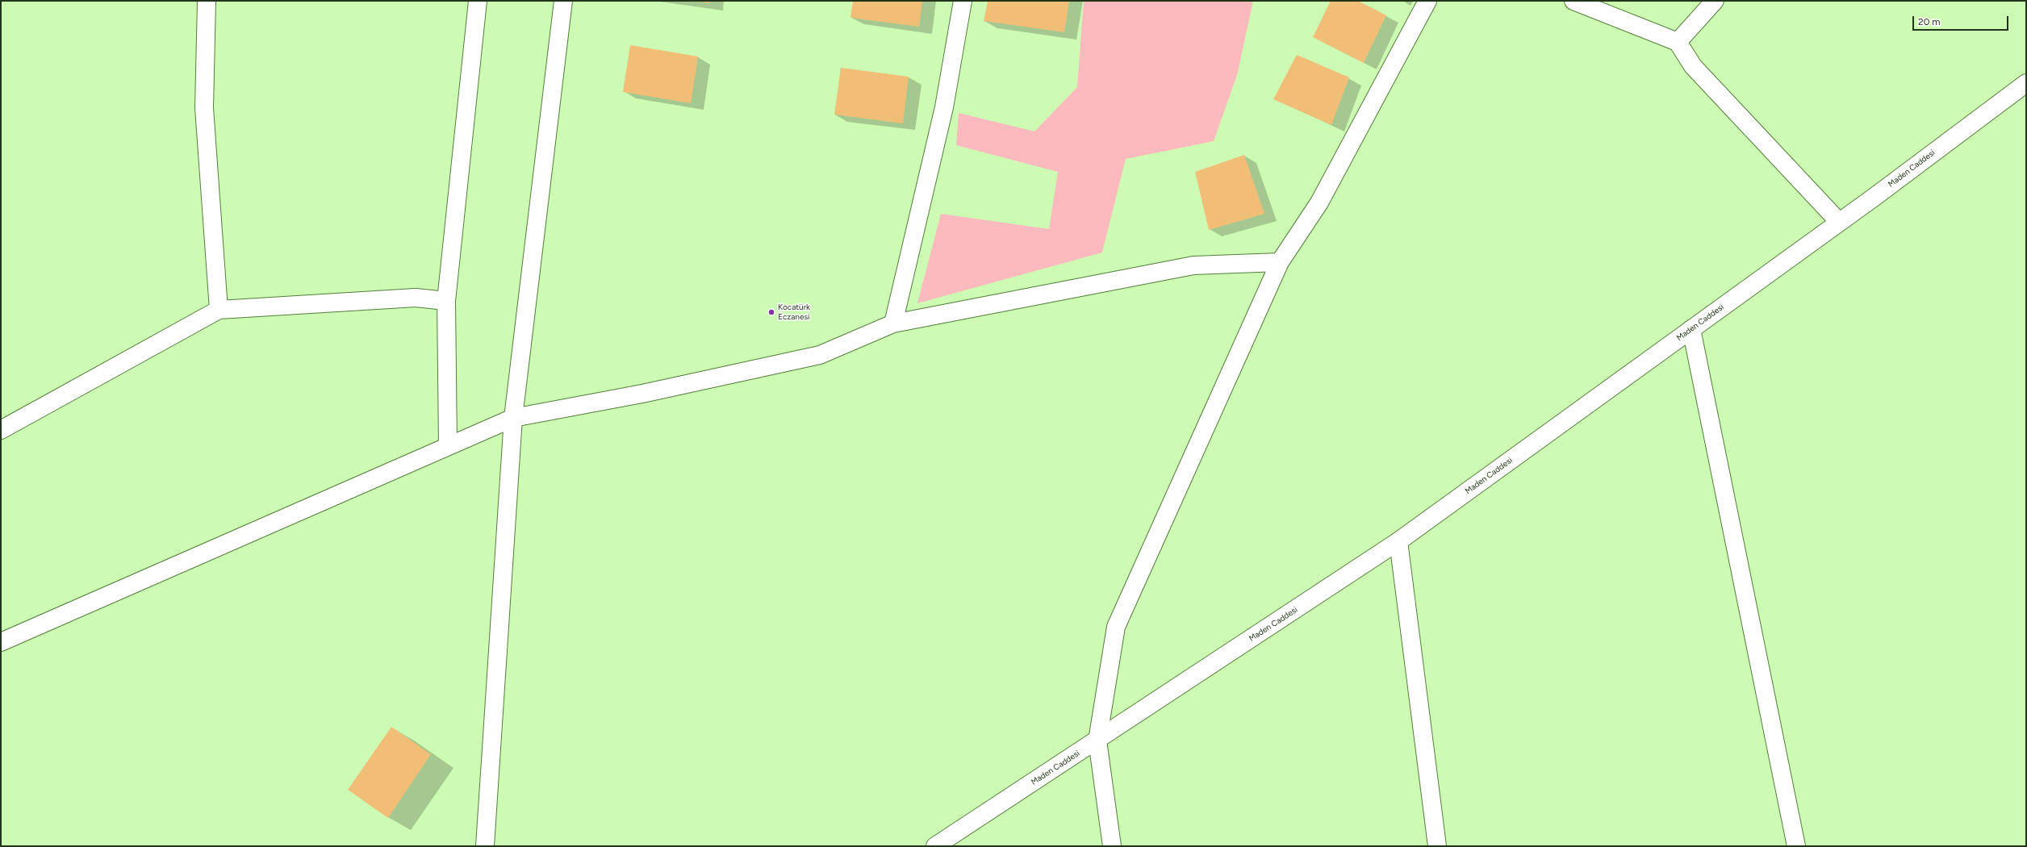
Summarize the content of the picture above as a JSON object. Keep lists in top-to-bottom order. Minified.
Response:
{"streets":{"street":["Maden Caddesi"]},"places":["Kocatürk Eczanesi"],"scale_bar":"20 m"}
